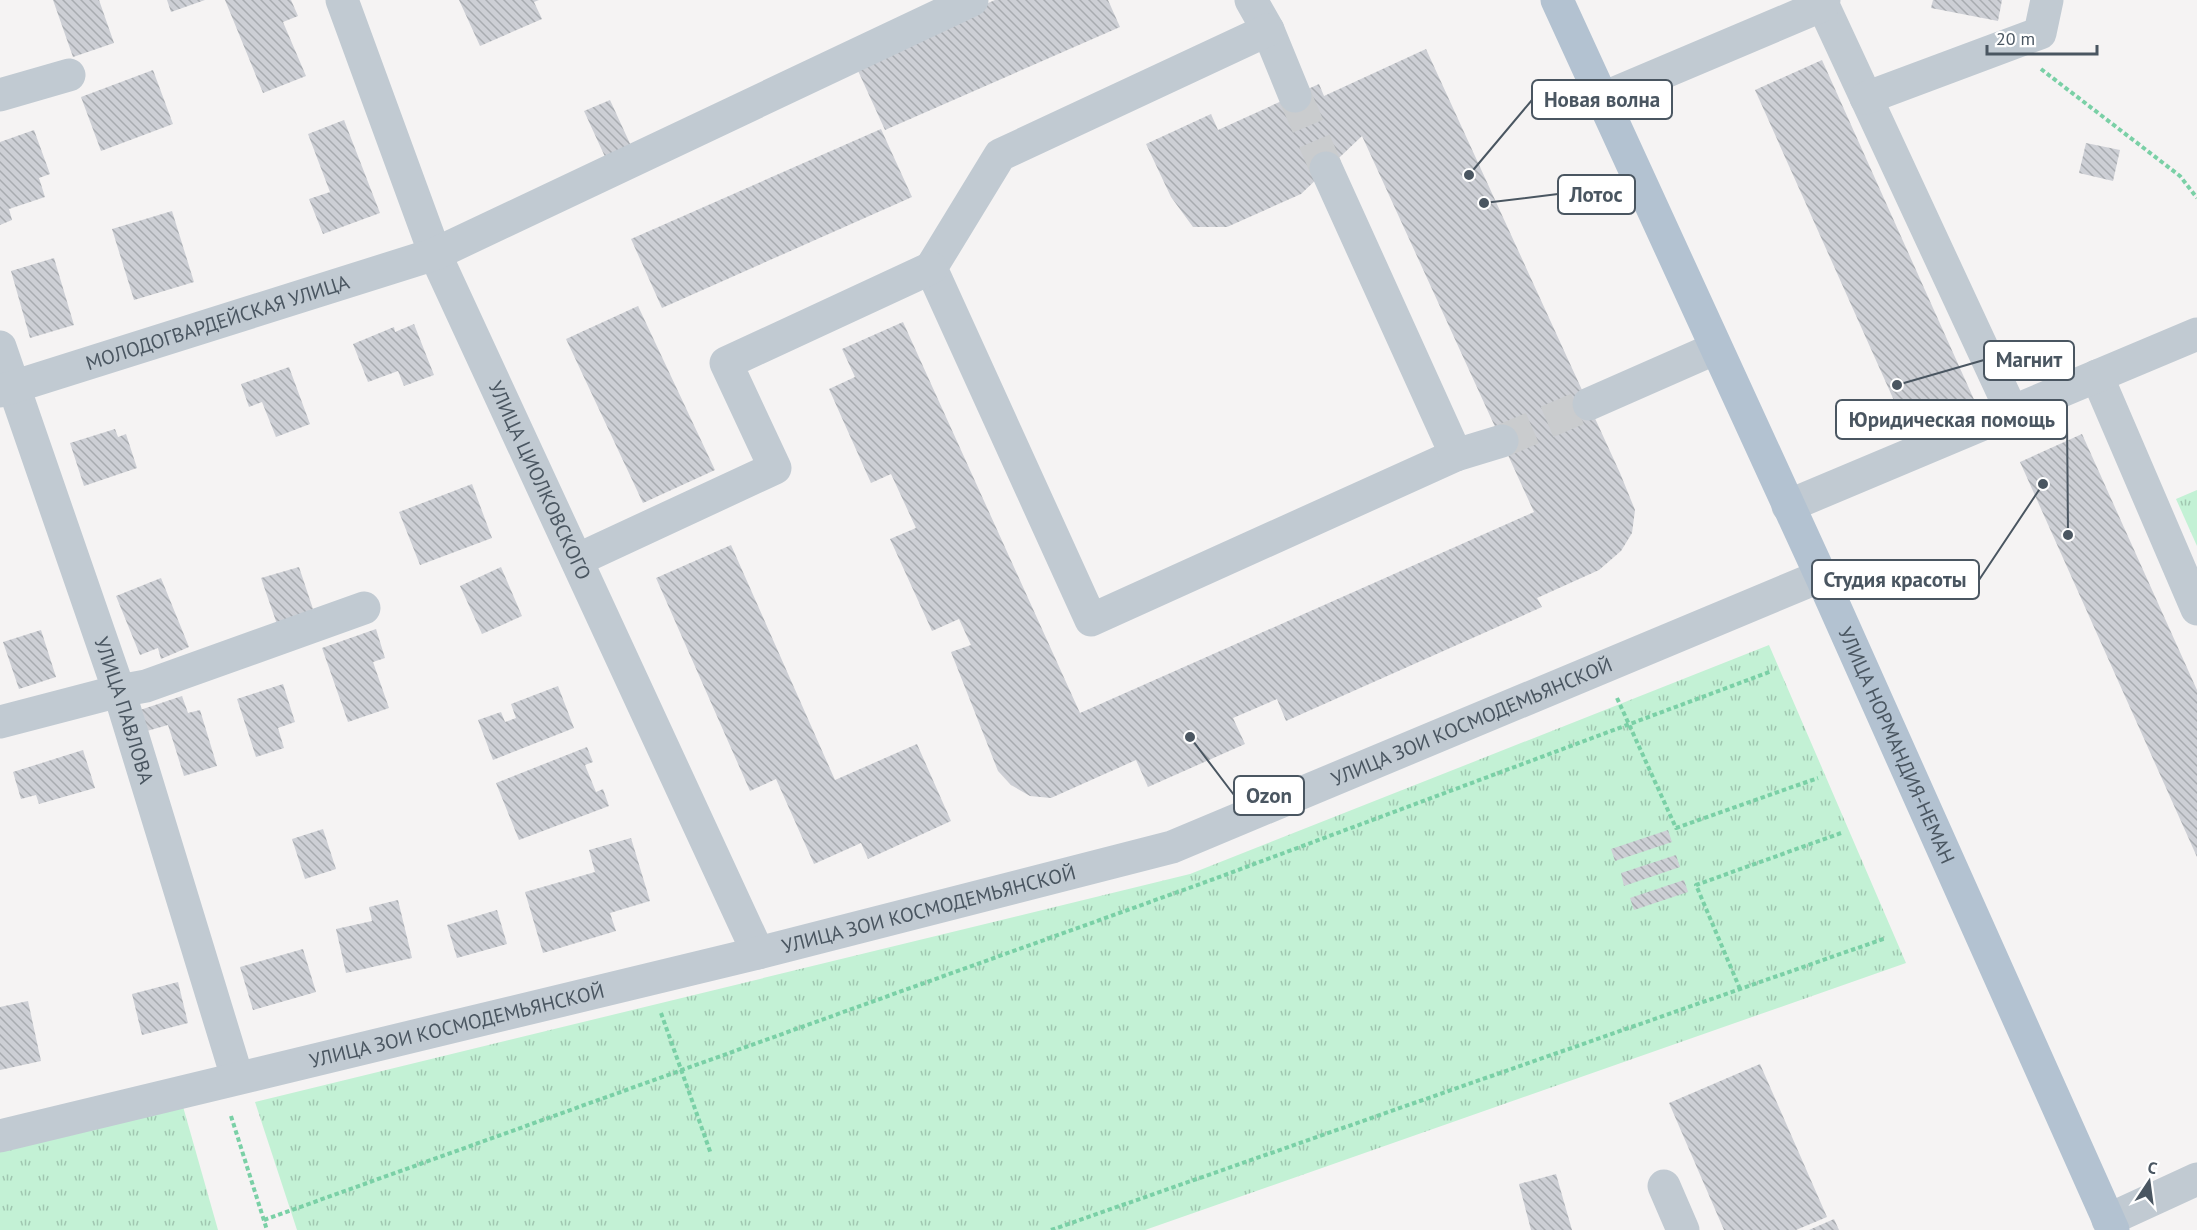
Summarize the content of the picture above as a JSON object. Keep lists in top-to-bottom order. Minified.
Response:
{"streets":{"main road":["УЛИЦА НОРМАНДИЯ-НЕМАН"],"street":["МОЛОДОГВАРДЕЙСКАЯ УЛИЦА","УЛИЦА ЦИОЛКОВСКОГО","УЛИЦА ПАВЛОВА","УЛИЦА ЗОИ КОСМОДЕМЬЯНСКОЙ"]},"crossings":[["МОЛОДОГВАРДЕЙСКАЯ УЛИЦА","УЛИЦА ЦИОЛКОВСКОГО"],["МОЛОДОГВАРДЕЙСКАЯ УЛИЦА","УЛИЦА ПАВЛОВА"],["УЛИЦА ЦИОЛКОВСКОГО","УЛИЦА ЗОИ КОСМОДЕМЬЯНСКОЙ"],["УЛИЦА ПАВЛОВА","УЛИЦА ЗОИ КОСМОДЕМЬЯНСКОЙ"],["УЛИЦА ЗОИ КОСМОДЕМЬЯНСКОЙ","УЛИЦА НОРМАНДИЯ-НЕМАН"]],"places":["Новая волна","Лотос","Магнит","Студия красоты","Юридическая помощь","Ozon"],"scale_bar":"20 m","north":"top"}
